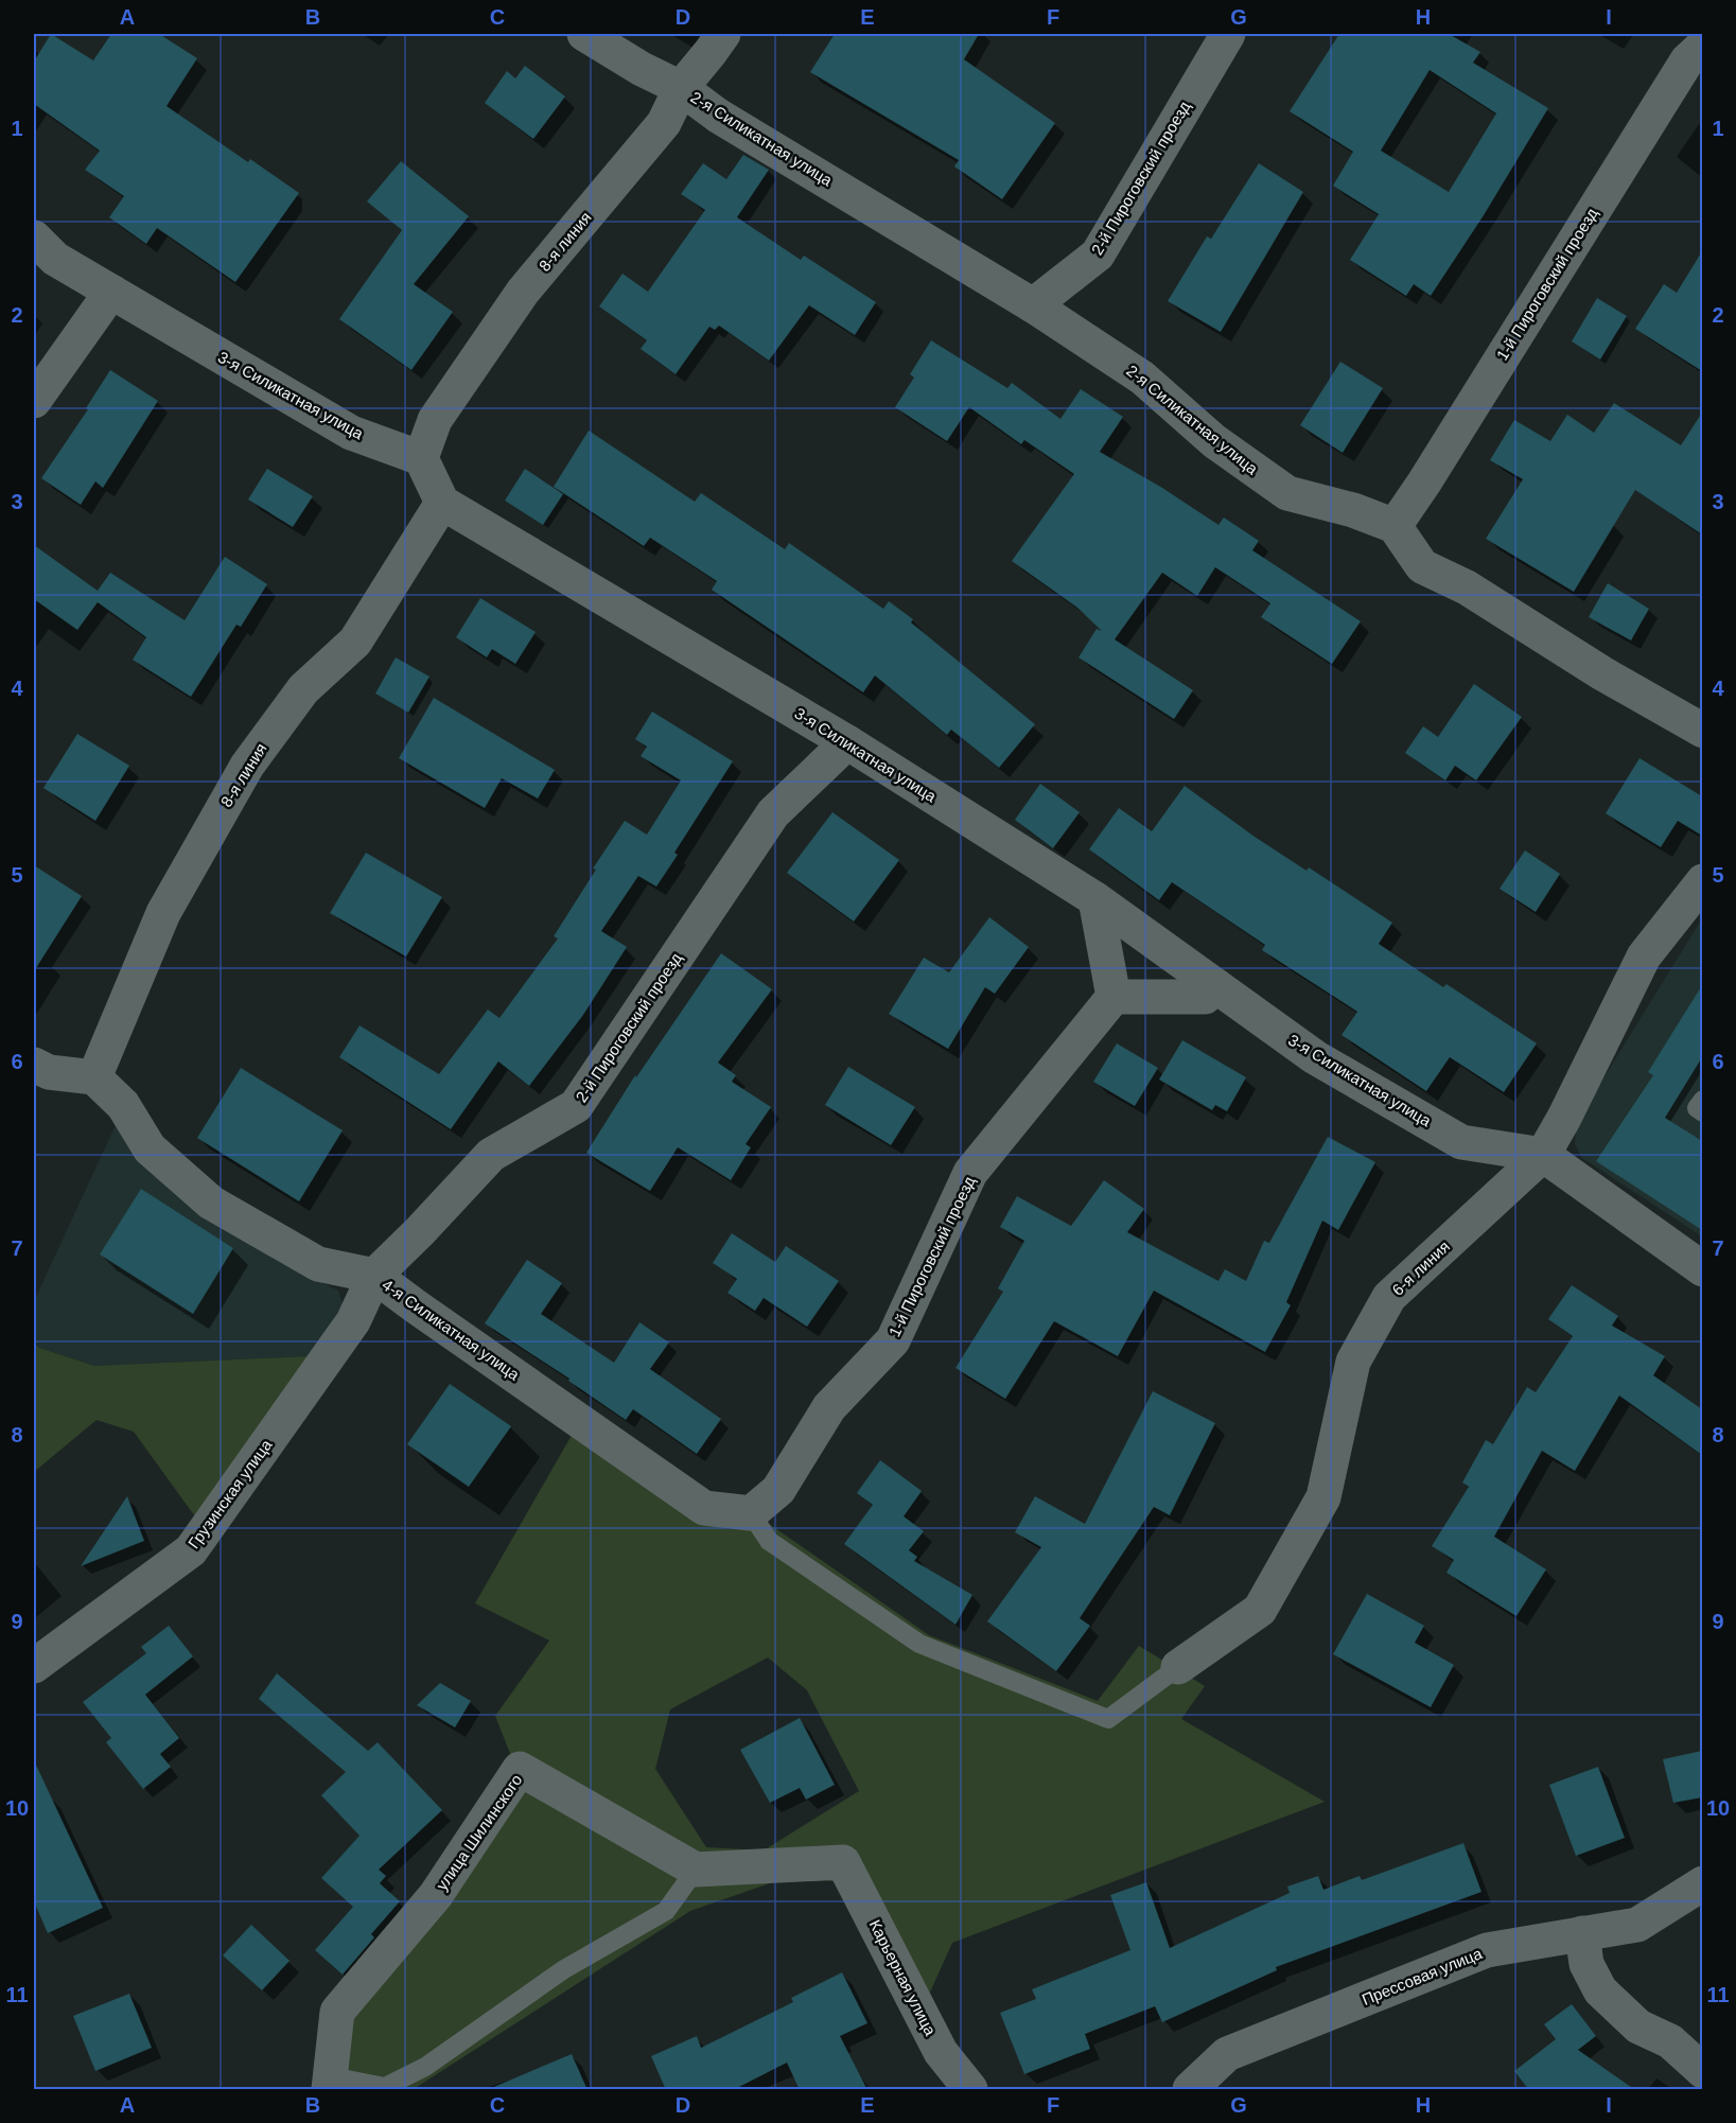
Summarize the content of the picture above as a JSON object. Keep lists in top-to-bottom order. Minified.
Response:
{"streets":{"street":["2-я Силикатная улица","2-й Пироговский проезд","8-я линия","1-й Пироговский проезд","3-я Силикатная улица","6-я линия","4-я Силикатная улица","Грузинская улица","улица Шилинского","Прессовая улица","Карьерная улица"]},"crossings":[["2-я Силикатная улица","2-й Пироговский проезд"],["2-я Силикатная улица","8-я линия"],["2-я Силикатная улица","1-й Пироговский проезд"],["2-й Пироговский проезд","3-я Силикатная улица"],["2-й Пироговский проезд","4-я Силикатная улица"],["2-й Пироговский проезд","Грузинская улица"],["8-я линия","3-я Силикатная улица"],["8-я линия","4-я Силикатная улица"],["1-й Пироговский проезд","4-я Силикатная улица"],["3-я Силикатная улица","6-я линия"],["4-я Силикатная улица","Грузинская улица"],["улица Шилинского","Карьерная улица"]],"grid":{"columns":["A","B","C","D","E","F","G","H","I"],"rows":["1","2","3","4","5","6","7","8","9","10","11"]}}
